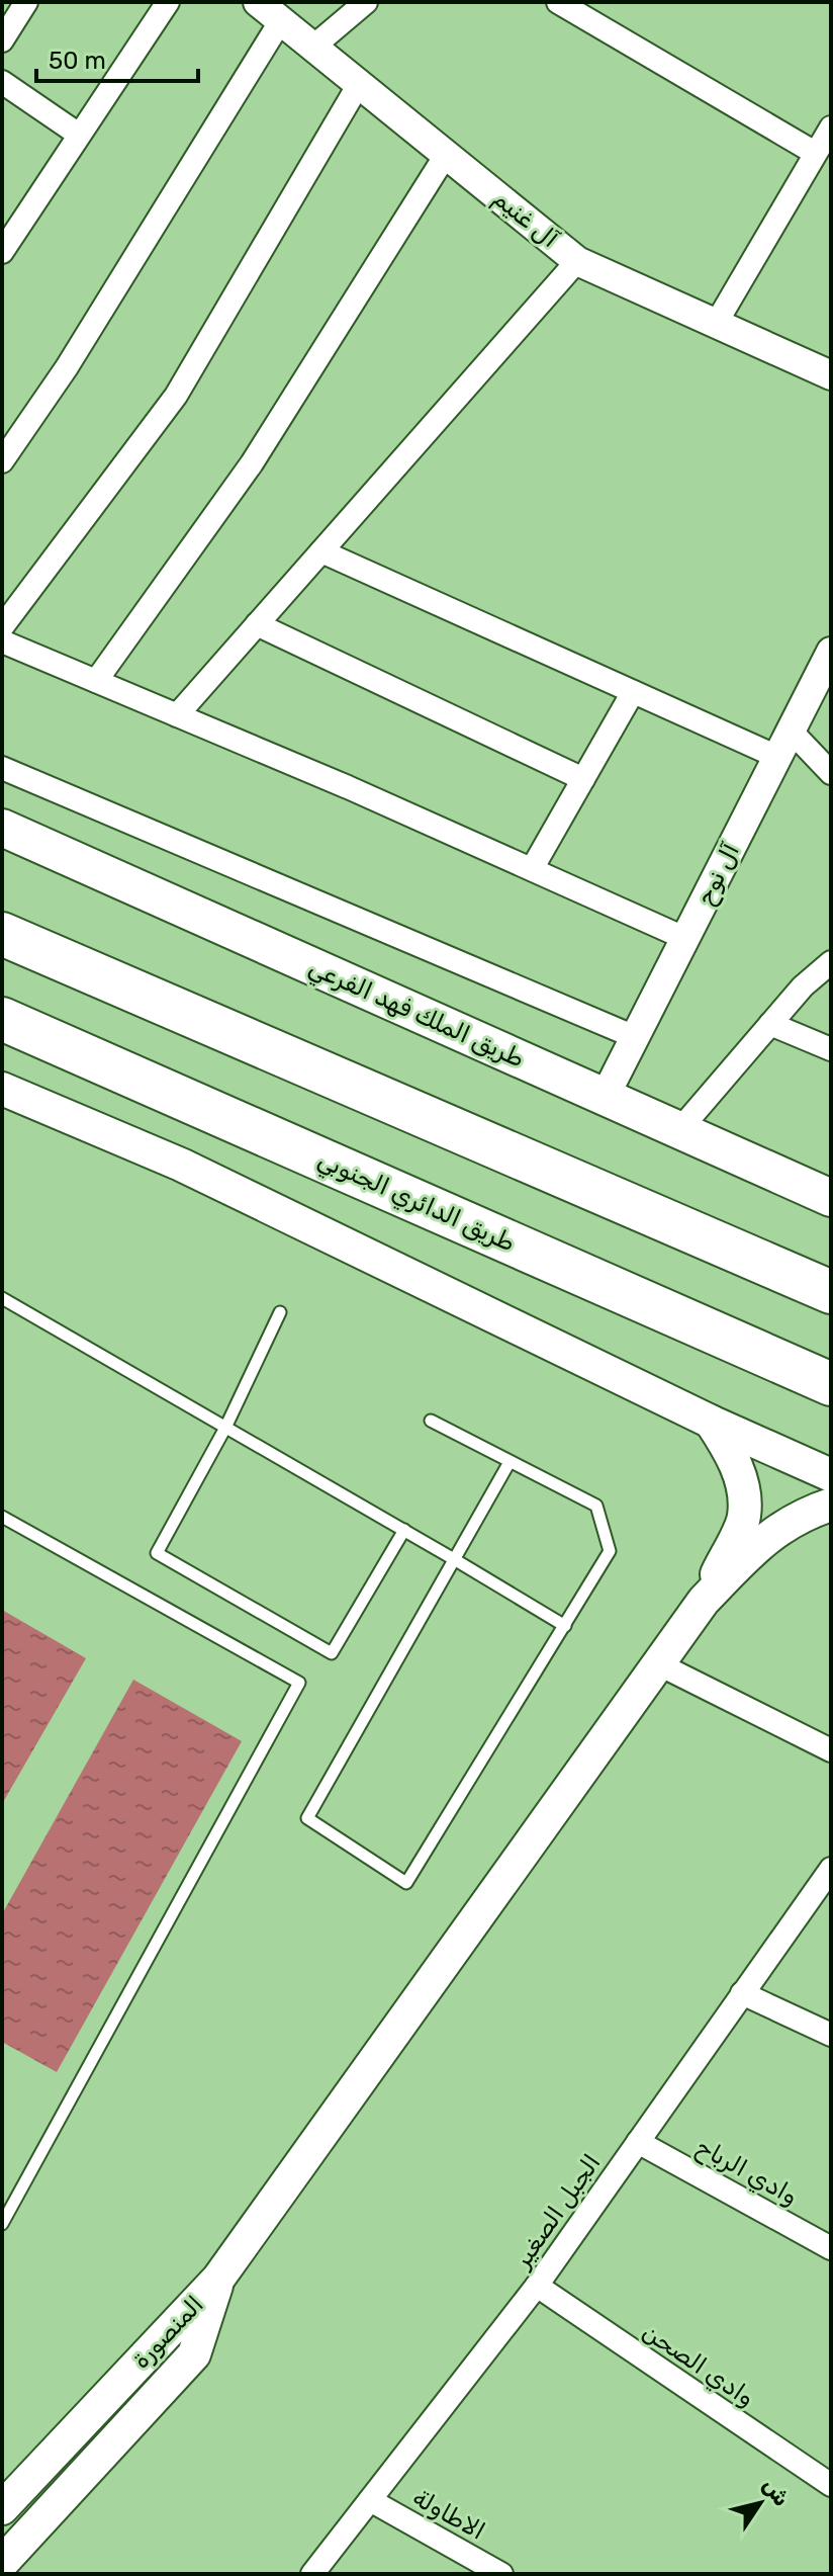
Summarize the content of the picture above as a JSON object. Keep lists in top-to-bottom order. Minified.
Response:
{"streets":{"highway":["طريق الدائري الجنوبي"],"main road":["طريق الملك فهد الفرعي","المنصورة"],"street":["آل غنيم","آل نوح","وادي الرباح","الجبل الصغير","وادي الصحن","الاطاولة"]},"crossings":[["آل نوح","طريق الملك فهد الفرعي"],["وادي الرباح","الجبل الصغير"],["الجبل الصغير","وادي الصحن"],["الجبل الصغير","الاطاولة"]],"scale_bar":"50 m","north":"top right"}
